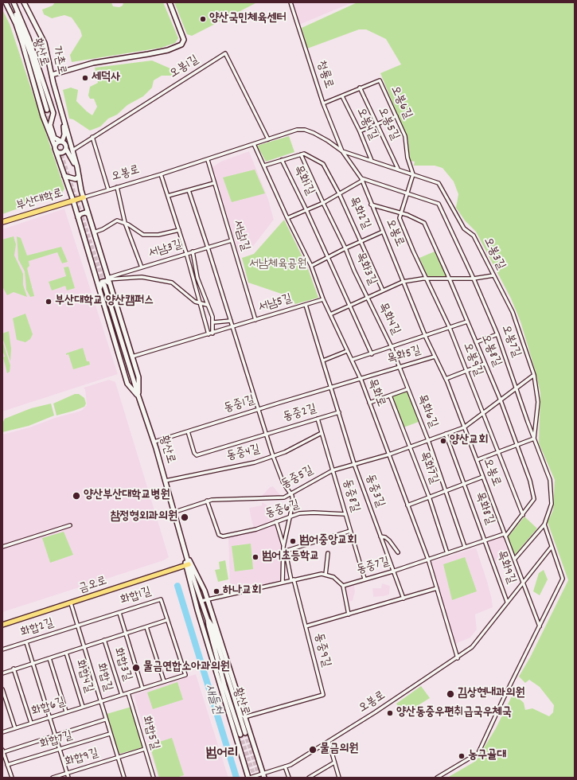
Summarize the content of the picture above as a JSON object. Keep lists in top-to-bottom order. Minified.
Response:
{"streets":{"main road":["황산로","가촌로","부산대학로","금오로"],"street":["오봉1길","청룡로","오봉6길","오봉4길","오봉5길","오봉로","목화1길","목화2길","서남1길","서남3길","오봉3길","목화3길","서남5길","목화4길","오봉7길","오봉8길","목화5길","오봉9길","목화로","동중1길","목화6길","동중2길","동중4길","목화7길","동중5길","동중3길","동중8길","목화8길","동중6길","동중7길","목화9길","화합1길","화합2길","동중9길","화합3길","화합4길","화합길","화합6길","화합5길","화합7길","화합9길"]},"crossings":[["황산로","가촌로"],["황산로","동중1길"],["황산로","동중4길"],["황산로","동중5길"],["황산로","금오로"],["가촌로","오봉1길"],["가촌로","오봉로"],["가촌로","부산대학로"],["가촌로","서남3길"],["가촌로","서남5길"],["오봉1길","오봉로"],["청룡로","오봉6길"],["청룡로","오봉로"],["청룡로","오봉3길"],["오봉6길","오봉4길"],["오봉6길","오봉5길"],["오봉6길","오봉3길"],["오봉4길","오봉3길"],["오봉5길","오봉3길"],["오봉로","부산대학로"],["오봉로","목화2길"],["오봉로","서남1길"],["오봉로","오봉3길"],["오봉로","목화3길"],["오봉로","목화4길"],["오봉로","오봉7길"],["오봉로","오봉8길"],["오봉로","목화5길"],["오봉로","목화로"],["오봉로","목화7길"],["오봉로","목화8길"],["오봉로","목화9길"],["목화1길","목화2길"],["목화1길","목화로"],["목화2길","목화3길"],["목화2길","오봉7길"],["목화2길","목화로"],["서남1길","서남3길"],["서남1길","서남5길"],["오봉3길","목화4길"],["오봉3길","오봉7길"],["오봉3길","목화7길"],["목화3길","목화4길"],["목화3길","목화로"],["서남5길","목화로"],["목화4길","오봉7길"],["목화4길","오봉8길"],["목화4길","목화5길"],["목화4길","오봉9길"],["목화4길","목화로"],["목화4길","목화6길"],["오봉7길","목화7길"],["오봉8길","오봉9길"],["오봉8길","목화7길"],["오봉8길","목화9길"],["목화5길","목화로"],["목화5길","동중1길"],["오봉9길","목화7길"],["목화로","동중1길"],["목화로","목화6길"],["목화로","목화7길"],["목화로","동중5길"],["목화로","목화8길"],["목화로","동중7길"],["목화로","목화9길"],["목화로","동중9길"],["동중1길","동중2길"],["동중1길","동중3길"],["목화6길","목화7길"],["동중2길","동중3길"],["동중2길","동중8길"],["동중4길","동중8길"],["목화7길","동중5길"],["목화7길","목화8길"],["동중5길","동중3길"],["동중5길","동중8길"],["동중5길","동중6길"],["동중3길","동중7길"],["동중3길","동중9길"],["동중8길","동중6길"],["동중8길","동중7길"],["목화8길","목화9길"],["동중7길","목화9길"],["금오로","화합길"],["화합1길","화합2길"],["화합1길","화합3길"],["화합1길","화합길"],["화합2길","화합길"],["화합3길","화합4길"],["화합3길","화합길"],["화합4길","화합길"],["화합4길","화합6길"],["화합길","화합6길"],["화합길","화합7길"],["화합길","화합9길"]],"districts":["범어리"],"water":["새들천"],"parks":["서남체육공원"],"places":["양산국민체육센터","세덕사","부산대학교 양산캠퍼스","양산교회","양산부산대학교병원","참정형외과의원","범어중앙교회","범어초등학교","하나교회","물금연합소아과의원","김상현내과의원","양산동중우편취급국우체국","물금의원","농구골대"]}
